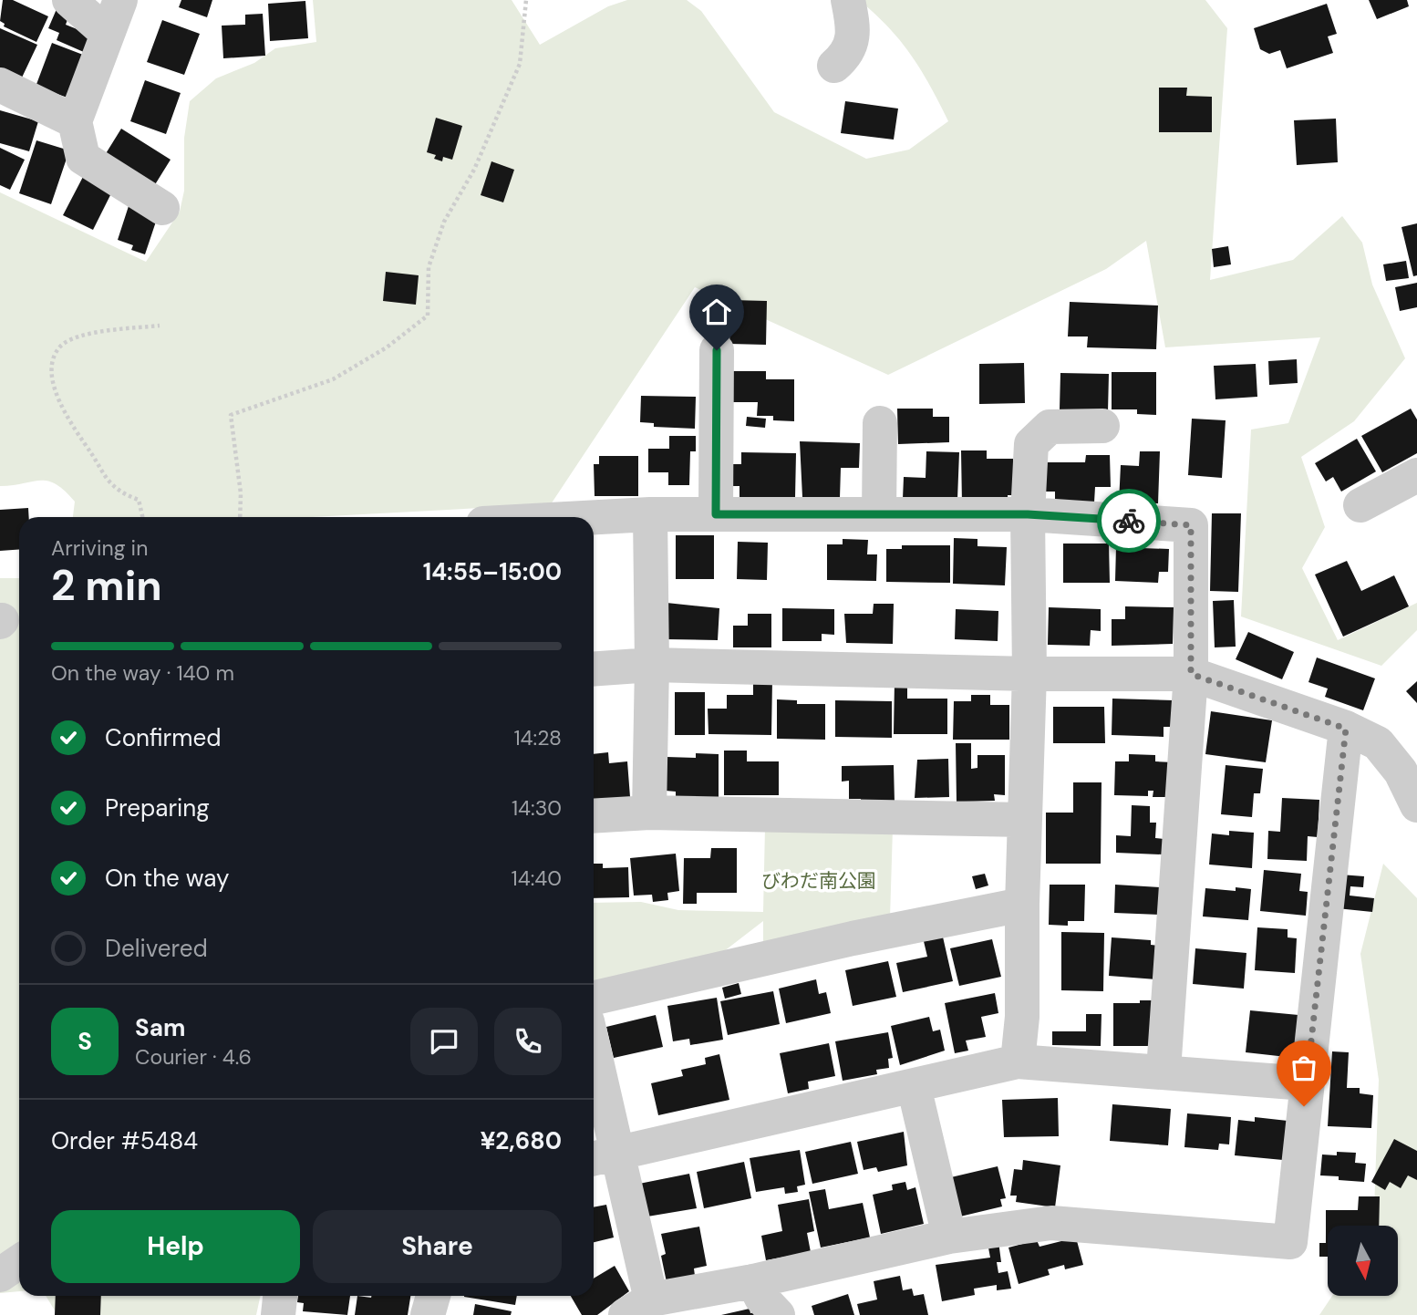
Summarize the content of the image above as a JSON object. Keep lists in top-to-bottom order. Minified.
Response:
{"parks":["びわだ南公園"],"north":"bottom","page":{"heading":["2 min","Arriving in","14:55–15:00"],"panel":["Sam","Courier · 4.6","Order #5484","¥2,680"],"bar":"On the way · 140 m","list":[["Confirmed","14:28"],["Preparing","14:30"],["On the way","14:40"],"Delivered"],"round":"S","buttons":["Help","Share"]}}
